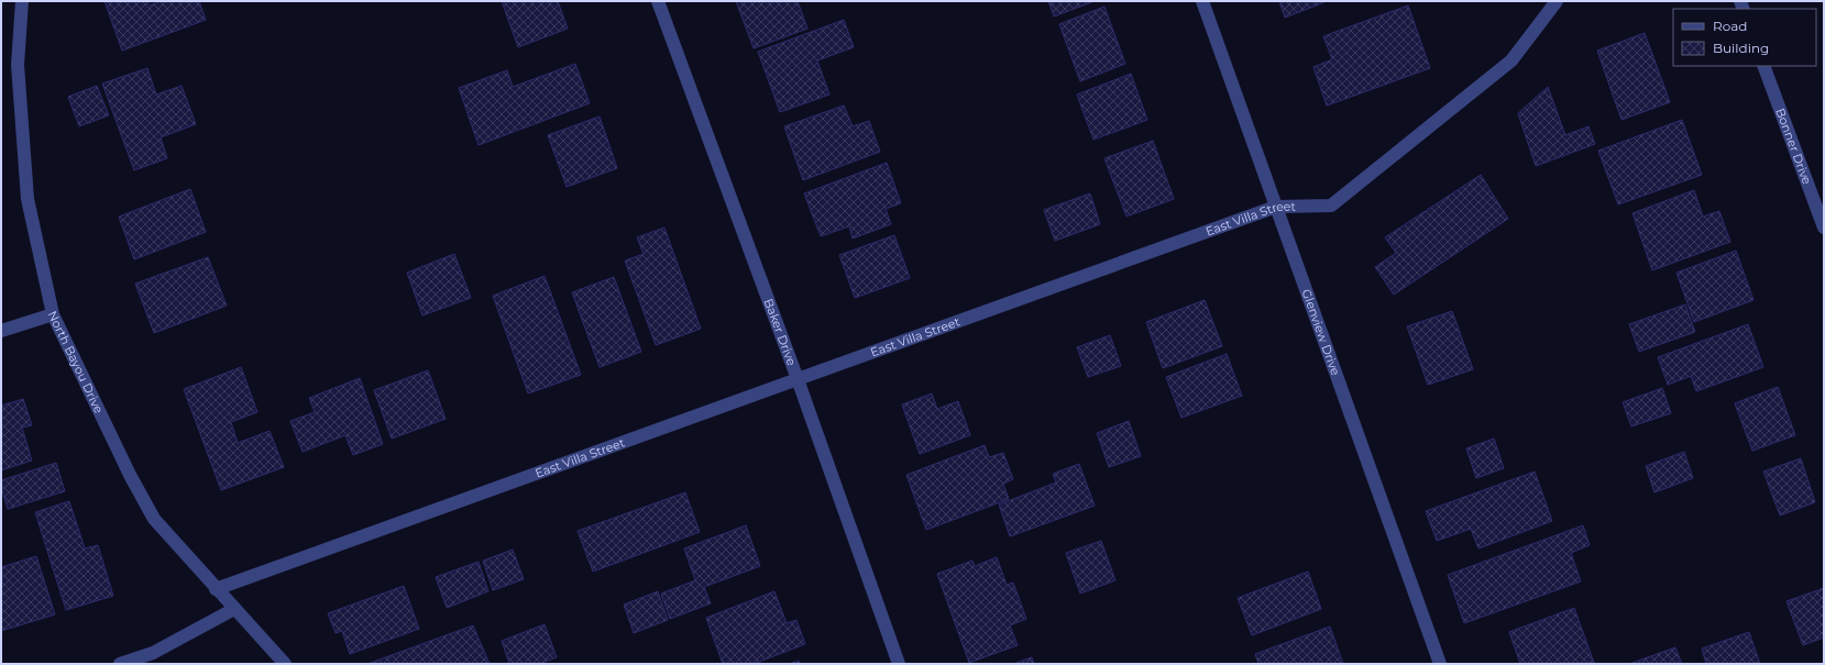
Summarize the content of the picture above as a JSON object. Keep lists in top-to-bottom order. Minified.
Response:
{"streets":{"street":["Bonner Drive","East Villa Street","Baker Drive","Glenview Drive","North Bayou Drive"]},"crossings":[["East Villa Street","Baker Drive"],["East Villa Street","Glenview Drive"],["East Villa Street","North Bayou Drive"]],"legend":["Road","Building"]}
